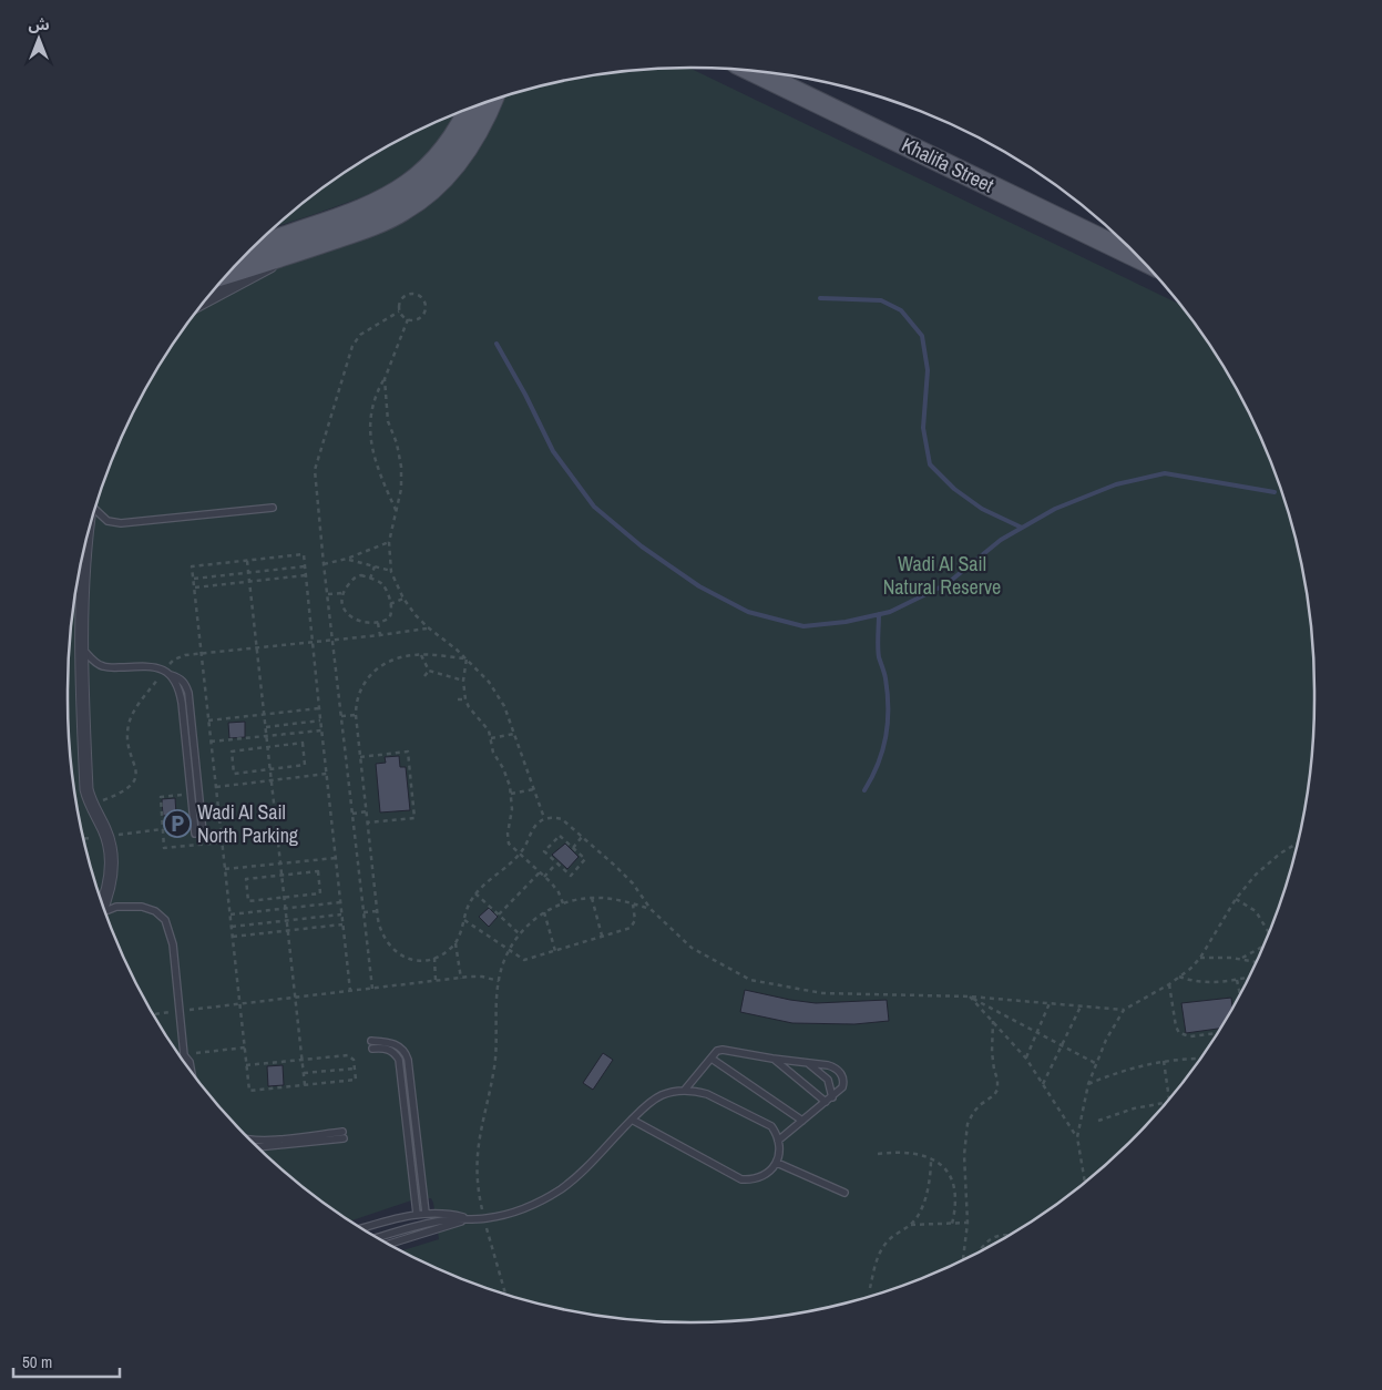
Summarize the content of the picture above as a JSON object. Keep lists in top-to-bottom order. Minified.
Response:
{"streets":{"main road":["Khalifa Street"]},"parks":["Wadi Al Sail Natural Reserve"],"places":{"parking":["Wadi Al Sail North Parking"]},"scale_bar":"50 m","north":"top"}
